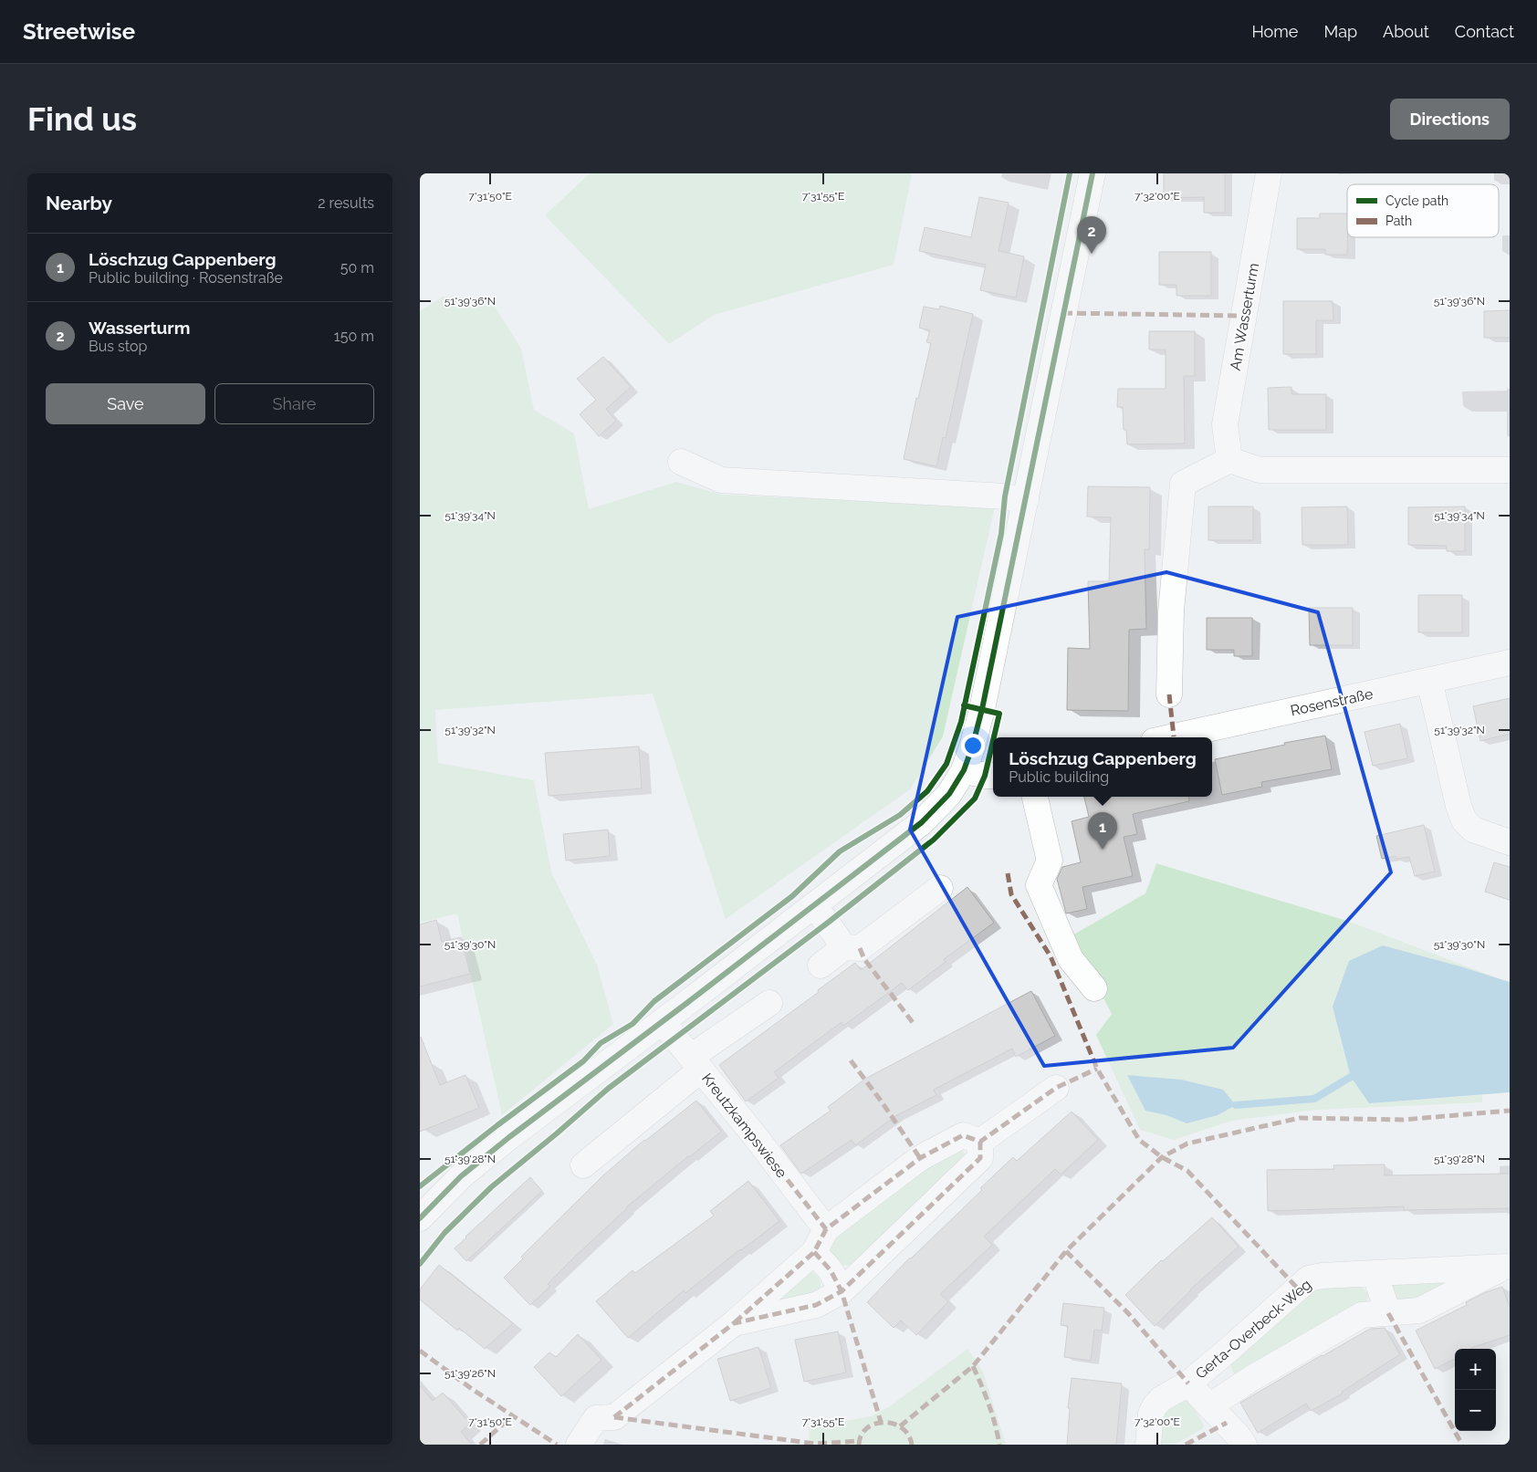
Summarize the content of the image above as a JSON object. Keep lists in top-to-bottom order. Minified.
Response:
{"streets":{"street":["Am Wasserturm","Rosenstraße","Kreutzkampswiese","Gerta-Overbeck-Weg"]},"legend":["Cycle path","Path"],"page":{"header":"Streetwise","nav":["Home","Map","About","Contact"],"buttons":["Directions",["Save","Share"]],"title":"Find us","heading":["Nearby","2 results"],"pins":["2","1"],"list":[{"mark":"1","name":"Löschzug Cappenberg","note":"Public building · Rosenstraße","value":"50 m"},{"mark":"2","name":"Wasserturm","note":"Bus stop","value":"150 m"}],"popup":["Löschzug Cappenberg","Public building"],"map_buttons":["+","−"]},"coordinates":["7°31'50\"E","7°31'55\"E","7°32'00\"E","51°39'36\"N","51°39'34\"N","51°39'32\"N","51°39'30\"N","51°39'28\"N","51°39'26\"N"]}
